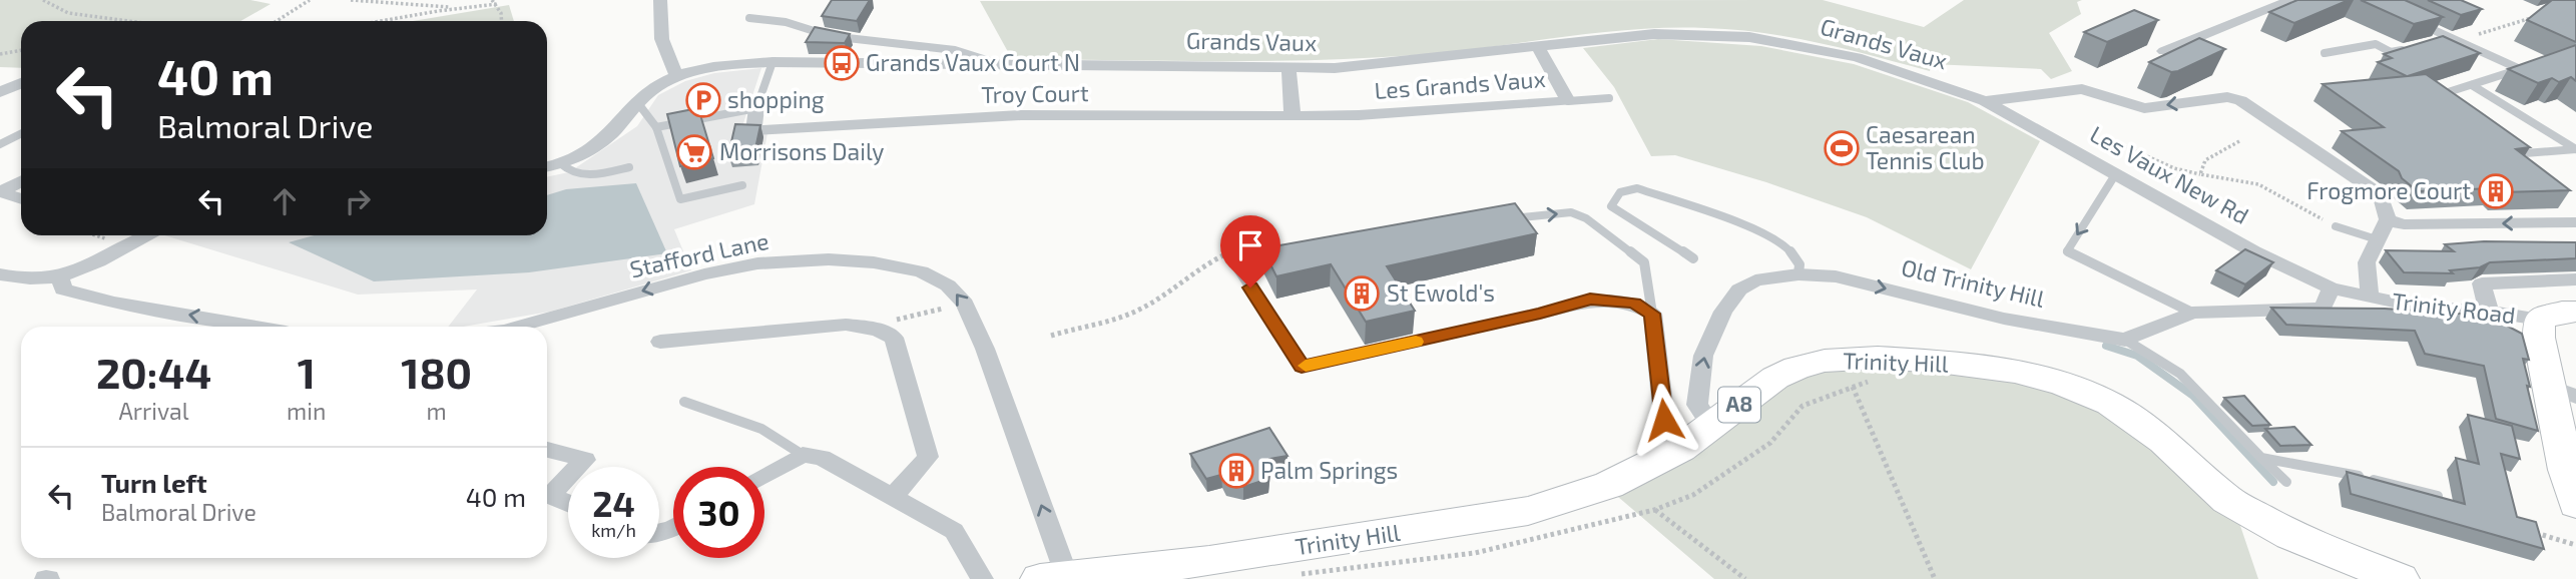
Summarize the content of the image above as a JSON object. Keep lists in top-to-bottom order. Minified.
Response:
{"streets":{"main road":["Trinity Road","Trinity Hill","A8"],"street":["Grands Vaux","Les Grands Vaux","Troy Court","Les Vaux New Rd","Stafford Lane","Old Trinity Hill"]},"crossings":[["Grands Vaux","Les Grands Vaux"],["Grands Vaux","Les Vaux New Rd"],["Les Grands Vaux","Troy Court"],["Les Vaux New Rd","Trinity Road"],["Stafford Lane","Trinity Hill"],["Old Trinity Hill","Trinity Hill"]],"places":{"bus stop":["Grands Vaux Court N"],"parking":["shopping"],"sports":["Caesarean Tennis Club"],"supermarket":["Morrisons Daily"],"building":["Frogmore Court","St Ewold's","Palm Springs"]},"page":{"turn":["40 m","Balmoral Drive"],"eta":["20:44","Arrival","1","min","180","m"],"list":[{"name":"Turn left","note":"Balmoral Drive","value":"40 m"}],"speed":"24 km/h","limit":"30"}}
